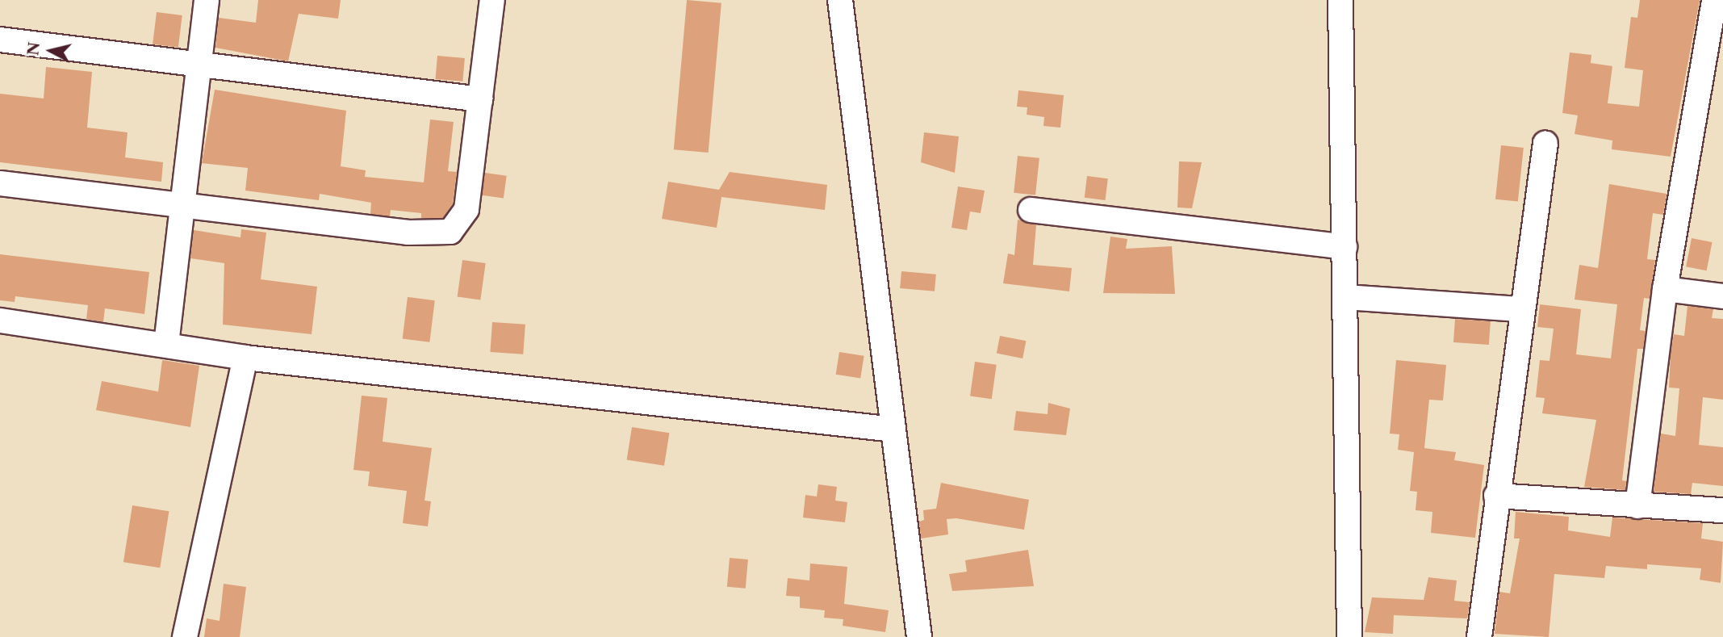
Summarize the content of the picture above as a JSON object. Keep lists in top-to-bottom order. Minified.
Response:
{"north":"left"}
